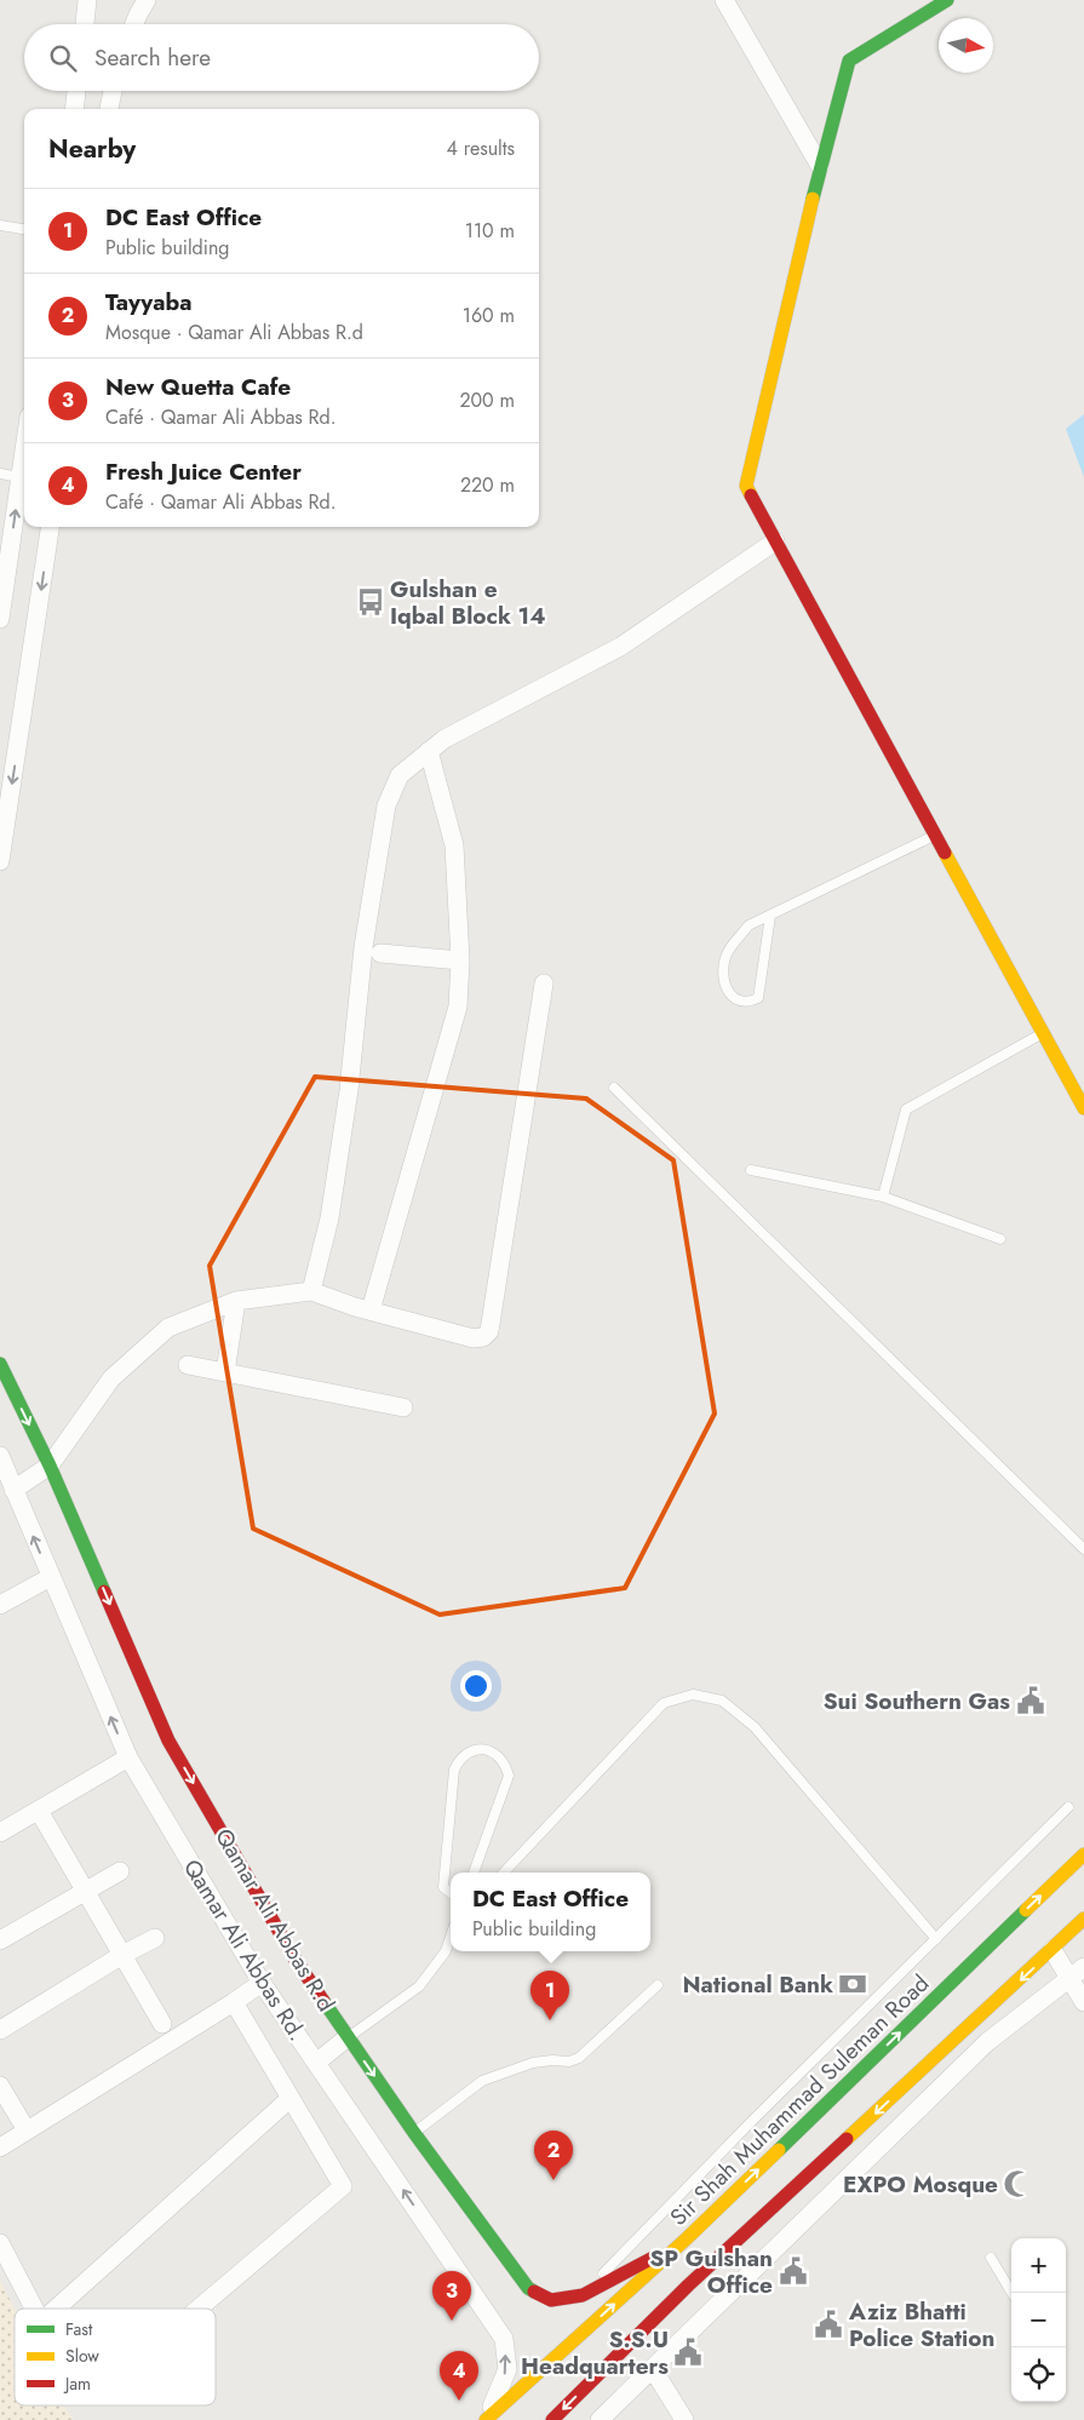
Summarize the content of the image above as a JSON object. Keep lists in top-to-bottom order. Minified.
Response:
{"streets":{"main road":["Qamar Ali Abbas R.d","Sir Shah Muhammad Suleman Road"],"street":["Qamar Ali Abbas Rd."]},"crossings":[["Qamar Ali Abbas R.d","Sir Shah Muhammad Suleman Road"],["Qamar Ali Abbas Rd.","Sir Shah Muhammad Suleman Road"]],"one_way":["Qamar Ali Abbas R.d","Qamar Ali Abbas Rd."],"places":{"bus stop":["Gulshan e Iqbal Block 14"],"public building":["Sui Southern Gas","SP Gulshan Office","Aziz Bhatti Police Station","S.S.U Headquarters"],"bank":["National Bank"],"mosque":["EXPO Mosque"]},"legend":["Fast","Slow","Jam"],"north":"right","page":{"search":"Search here","heading":["Nearby","4 results"],"list":[{"mark":"1","name":"DC East Office","note":"Public building","value":"110 m"},{"mark":"2","name":"Tayyaba","note":"Mosque · Qamar Ali Abbas R.d","value":"160 m"},{"mark":"3","name":"New Quetta Cafe","note":"Café · Qamar Ali Abbas Rd.","value":"200 m"},{"mark":"4","name":"Fresh Juice Center","note":"Café · Qamar Ali Abbas Rd.","value":"220 m"}],"popup":["DC East Office","Public building"],"pins":["1","2","3","4"],"map_buttons":["+","−"]}}
